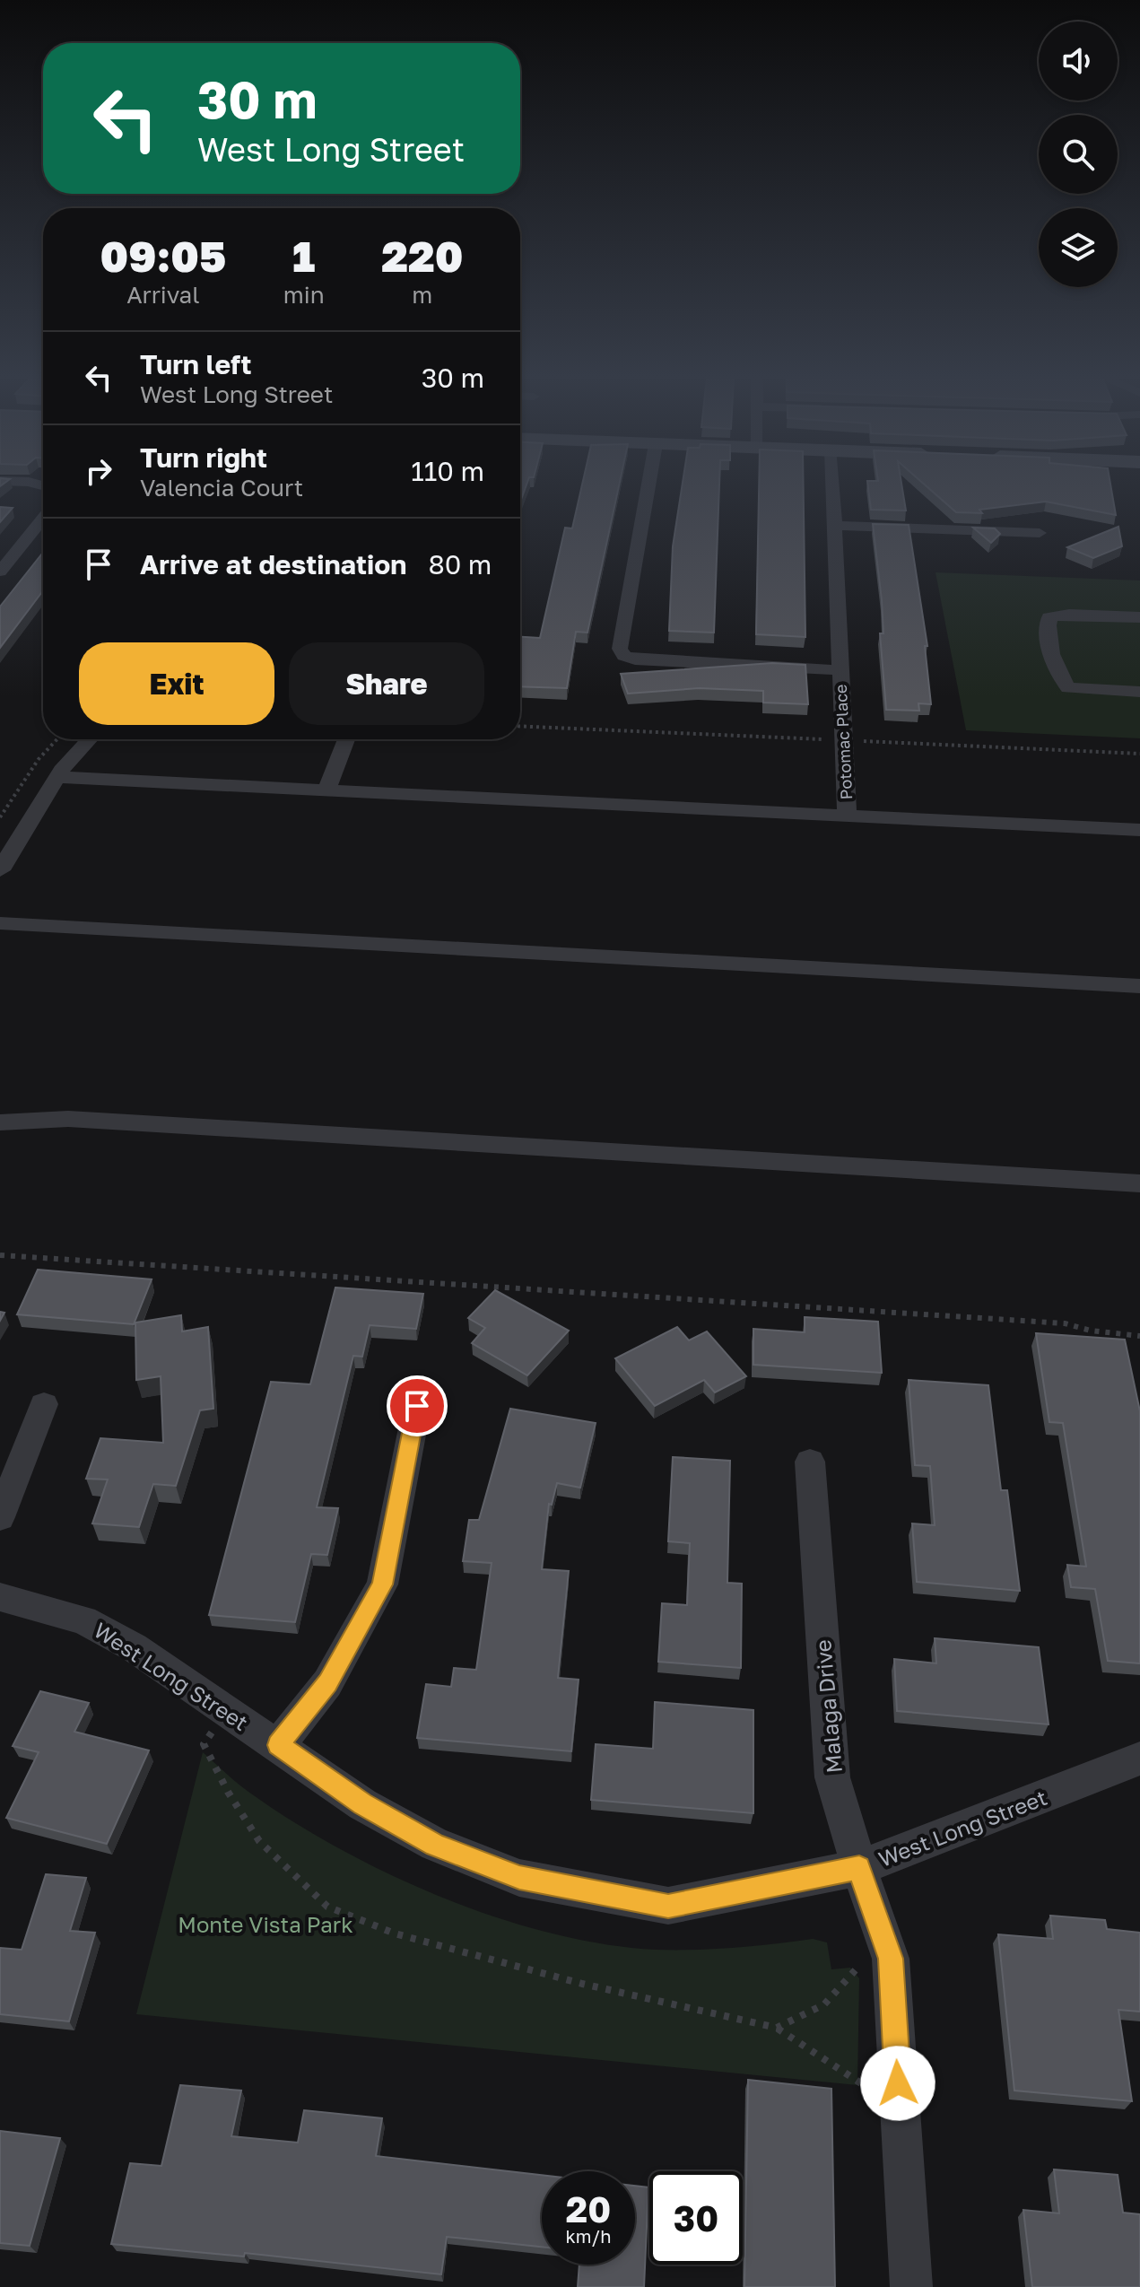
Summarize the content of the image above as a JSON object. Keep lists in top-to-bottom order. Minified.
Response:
{"streets":{"street":["Potomac Place","West Long Street","Malaga Drive"]},"crossings":[["West Long Street","Malaga Drive"]],"parks":["Monte Vista Park"],"page":{"turn":["30 m","West Long Street"],"eta":["09:05","Arrival","1","min","220","m"],"list":[{"name":"Turn left","note":"West Long Street","value":"30 m"},{"name":"Turn right","note":"Valencia Court","value":"110 m"},{"name":"Arrive at destination","value":"80 m"}],"buttons":["Exit","Share"],"speed":"20 km/h","limit":"30"}}
